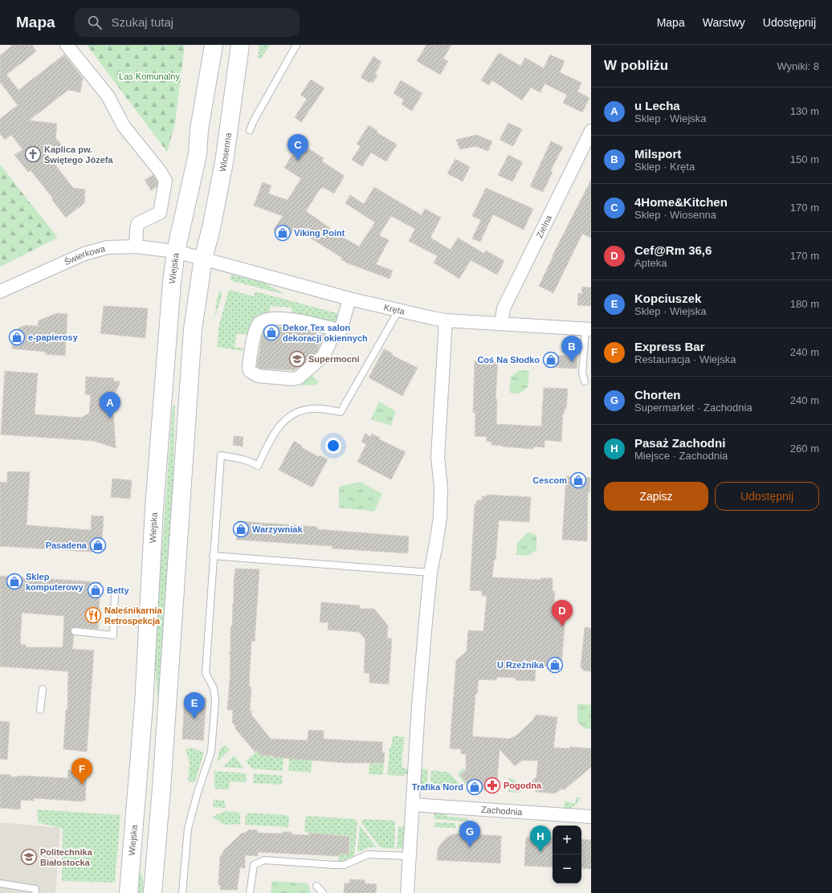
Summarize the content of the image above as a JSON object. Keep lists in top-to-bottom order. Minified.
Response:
{"streets":{"main road":["Wiosenna","Wiejska"],"street":["Zielna","Świerkowa","Kręta","Zachodnia"]},"crossings":[["Wiosenna","Wiejska"],["Wiosenna","Kręta"],["Zielna","Kręta"],["Świerkowa","Wiejska"],["Wiejska","Kręta"]],"parks":["Las Komunalny"],"places":{"church":["Kaplica pw. Świętego Józefa"],"shop":["Viking Point","Dekor Tex salon dekoracji okiennych","e-papierosy","Coś Na Słodko","Cescom","Warzywniak","Pasadena","Sklep komputerowy","Betty","U Rzeźnika","Trafika Nord"],"school or university":["Supermocni","Politechnika Białostocka"],"restaurant":["Naleśnikarnia Retrospekcja"],"pharmacy":["Pogodna"]},"page":{"header":"Mapa","search":"Szukaj tutaj","nav":["Mapa","Warstwy","Udostępnij"],"heading":["W pobliżu","Wyniki: 8"],"list":[{"mark":"A","name":"u Lecha","note":"Sklep · Wiejska","value":"130 m"},{"mark":"B","name":"Milsport","note":"Sklep · Kręta","value":"150 m"},{"mark":"C","name":"4Home&Kitchen","note":"Sklep · Wiosenna","value":"170 m"},{"mark":"D","name":"Cef@Rm 36,6","note":"Apteka","value":"170 m"},{"mark":"E","name":"Kopciuszek","note":"Sklep · Wiejska","value":"180 m"},{"mark":"F","name":"Express Bar","note":"Restauracja · Wiejska","value":"240 m"},{"mark":"G","name":"Chorten","note":"Supermarket · Zachodnia","value":"240 m"},{"mark":"H","name":"Pasaż Zachodni","note":"Miejsce · Zachodnia","value":"260 m"}],"pins":["C","B","A","D","E","F","G","H"],"buttons":["Zapisz","Udostępnij"],"map_buttons":["+","−"]}}
